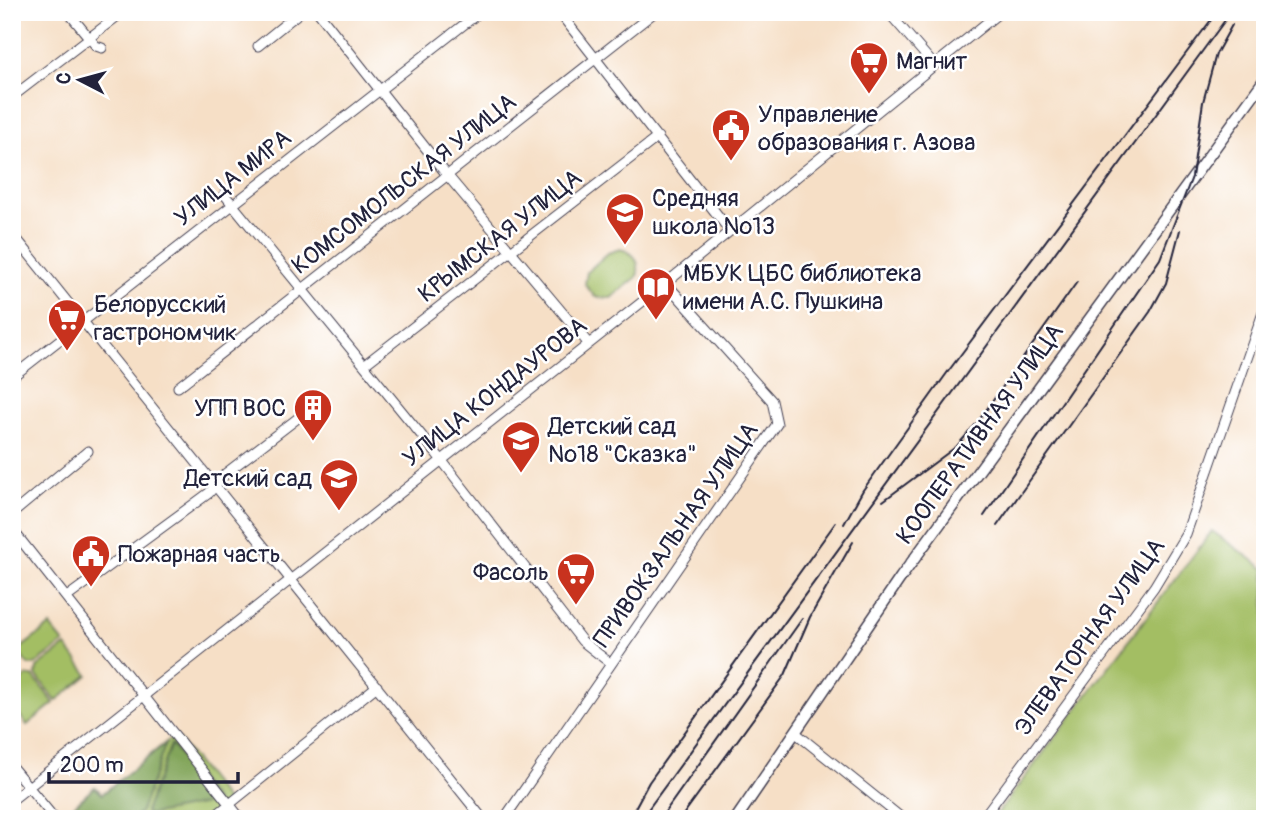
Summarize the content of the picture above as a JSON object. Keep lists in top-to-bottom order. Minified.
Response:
{"streets":{"main road":["КООПЕРАТИВНАЯ УЛИЦА"],"street":["УЛИЦА МИРА","КОМСОМОЛЬСКАЯ УЛИЦА","КРЫМСКАЯ УЛИЦА","УЛИЦА КОНДАУРОВА","ПРИВОКЗАЛЬНАЯ УЛИЦА","ЭЛЕВАТОРНАЯ УЛИЦА"]},"crossings":[["УЛИЦА КОНДАУРОВА","ПРИВОКЗАЛЬНАЯ УЛИЦА"]],"places":{"supermarket":["Магнит","Белорусский гастрономчик","Фасоль"],"public building":["Управление образования г. Азова","Пожарная часть"],"school or university":["Средняя школа №13","Детский сад №18 \"Сказка\"","Детский сад"],"library":["МБУК ЦБС библиотека имени А.С. Пушкина"],"building":["УПП ВОС"]},"scale_bar":"200 m","north":"left"}
